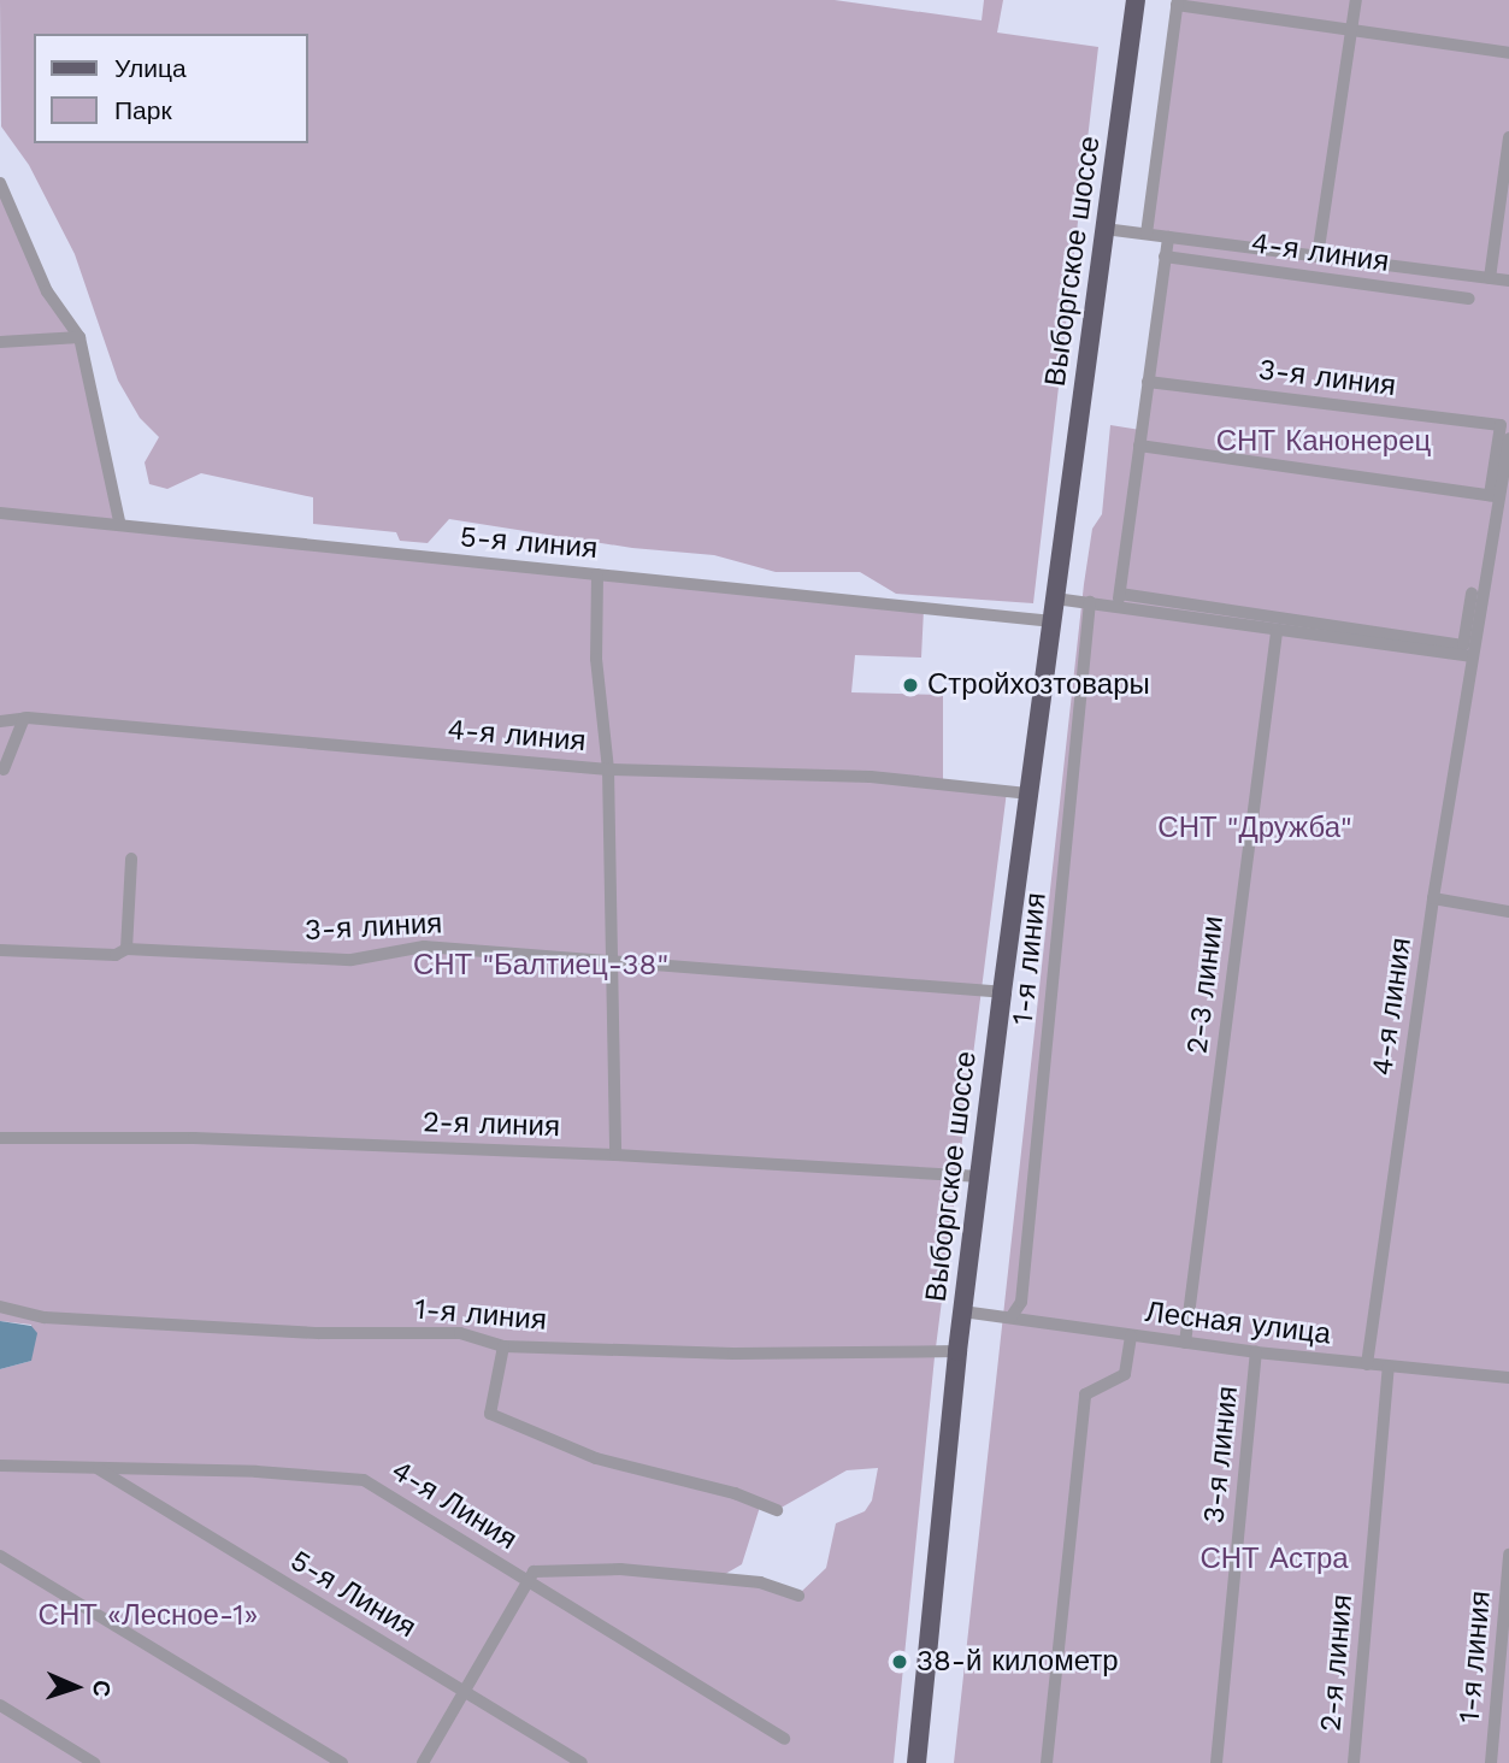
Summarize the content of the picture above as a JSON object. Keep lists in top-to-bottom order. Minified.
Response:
{"streets":{"main road":["Выборгское шоссе"],"street":["4-я линия","3-я линия","5-я линия","1-я линия","2-3 линии","2-я линия","Лесная улица","4-я Линия","5-я Линия"]},"crossings":[["4-я линия","Выборгское шоссе"],["4-я линия","3-я линия"],["4-я линия","Лесная улица"],["Выборгское шоссе","3-я линия"],["Выборгское шоссе","5-я линия"],["Выборгское шоссе","1-я линия"],["Выборгское шоссе","2-я линия"],["Выборгское шоссе","Лесная улица"],["3-я линия","Лесная улица"],["1-я линия","Лесная улица"],["2-3 линии","Лесная улица"],["2-я линия","Лесная улица"],["4-я Линия","5-я Линия"]],"parks":["СНТ Канонерец","СНТ \"Дружба\"","СНТ \"Балтиец-38\"","СНТ Астра","СНТ «Лесное-1»"],"places":["Стройхозтовары","38-й километр"],"legend":["Улица","Парк"],"north":"right"}
